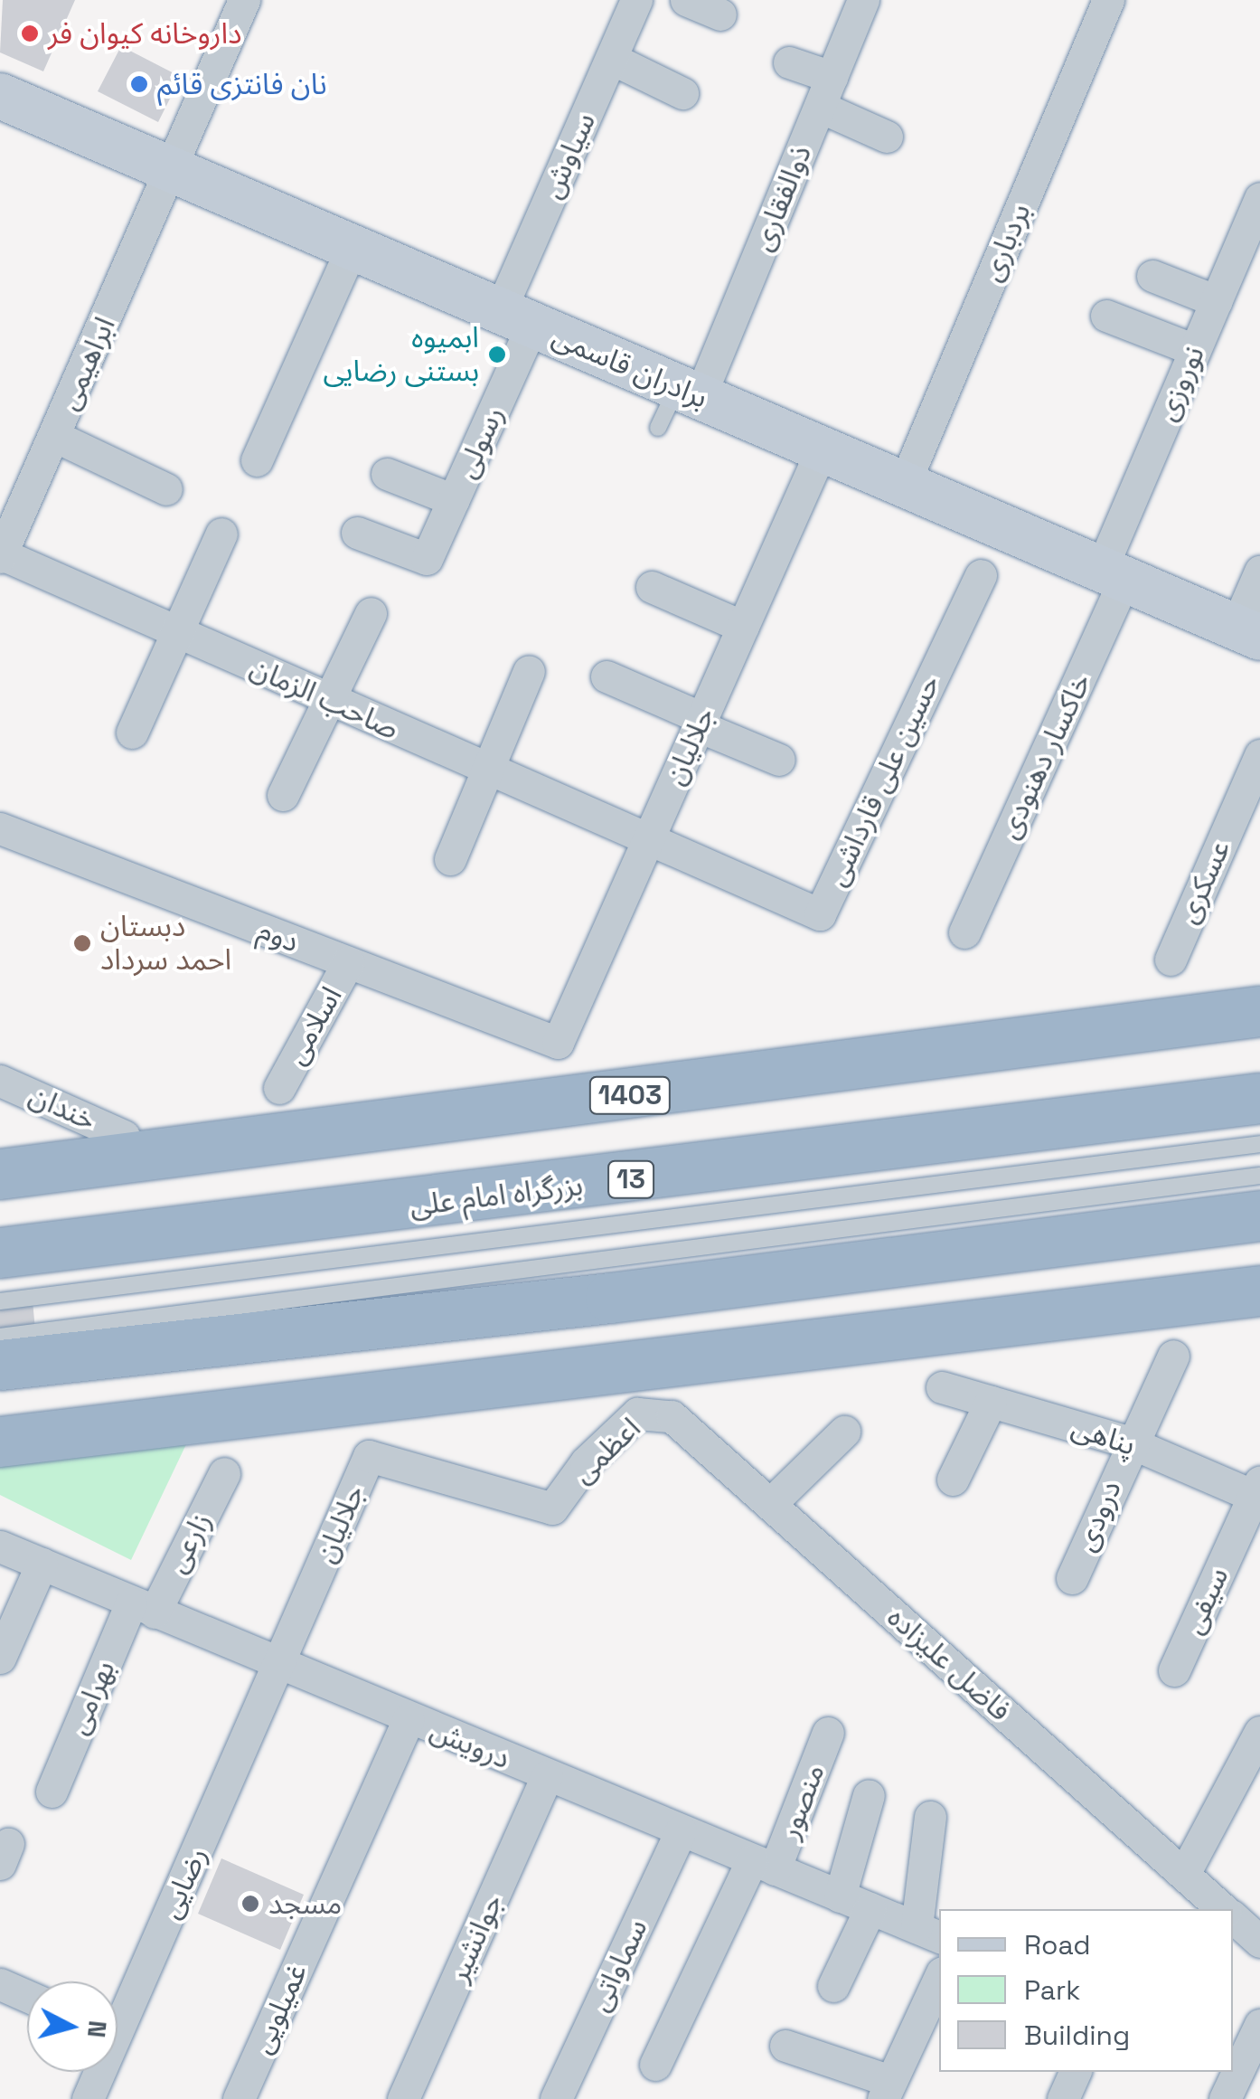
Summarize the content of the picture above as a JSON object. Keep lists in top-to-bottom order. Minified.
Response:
{"streets":{"highway":["1403","13","بزرگراه امام علی"],"main road":["برادران قاسمی"],"street":["سیاوش","ذوالفقاری","بردباری","ابراهیمی","نوروزی","رسولی","صاحب الزمان","جلالیان","خاکسار دهنودی","حسین علی قارداشی","عسکری","دوم","اسلامی","خندان","پناهی","اعظمی","درودی","زارعی","سیفی","فاضل علیزاده","بهرامی","درویش","منصور","رضایی","جوانشیر","سماواتی","غمیلویی"]},"crossings":[["سیاوش","برادران قاسمی"],["سیاوش","رسولی"],["ذوالفقاری","برادران قاسمی"],["بردباری","برادران قاسمی"],["ابراهیمی","برادران قاسمی"],["ابراهیمی","صاحب الزمان"],["برادران قاسمی","نوروزی"],["برادران قاسمی","رسولی"],["برادران قاسمی","جلالیان"],["برادران قاسمی","خاکسار دهنودی"],["نوروزی","خاکسار دهنودی"],["صاحب الزمان","جلالیان"],["صاحب الزمان","حسین علی قارداشی"],["جلالیان","حسین علی قارداشی"],["جلالیان","دوم"],["جلالیان","اعظمی"],["جلالیان","درویش"],["جلالیان","رضایی"],["دوم","اسلامی"],["پناهی","درودی"],["پناهی","سیفی"],["اعظمی","فاضل علیزاده"],["زارعی","بهرامی"],["زارعی","درویش"],["بهرامی","درویش"],["درویش","منصور"],["درویش","رضایی"],["درویش","جوانشیر"],["درویش","سماواتی"],["درویش","غمیلویی"]],"places":["داروخانه کیوان فر","نان فانتزی قائم","ابمیوه بستنی رضایی","دبستان احمد سرداد","مسجد"],"legend":["Road","Park","Building"],"north":"right"}
